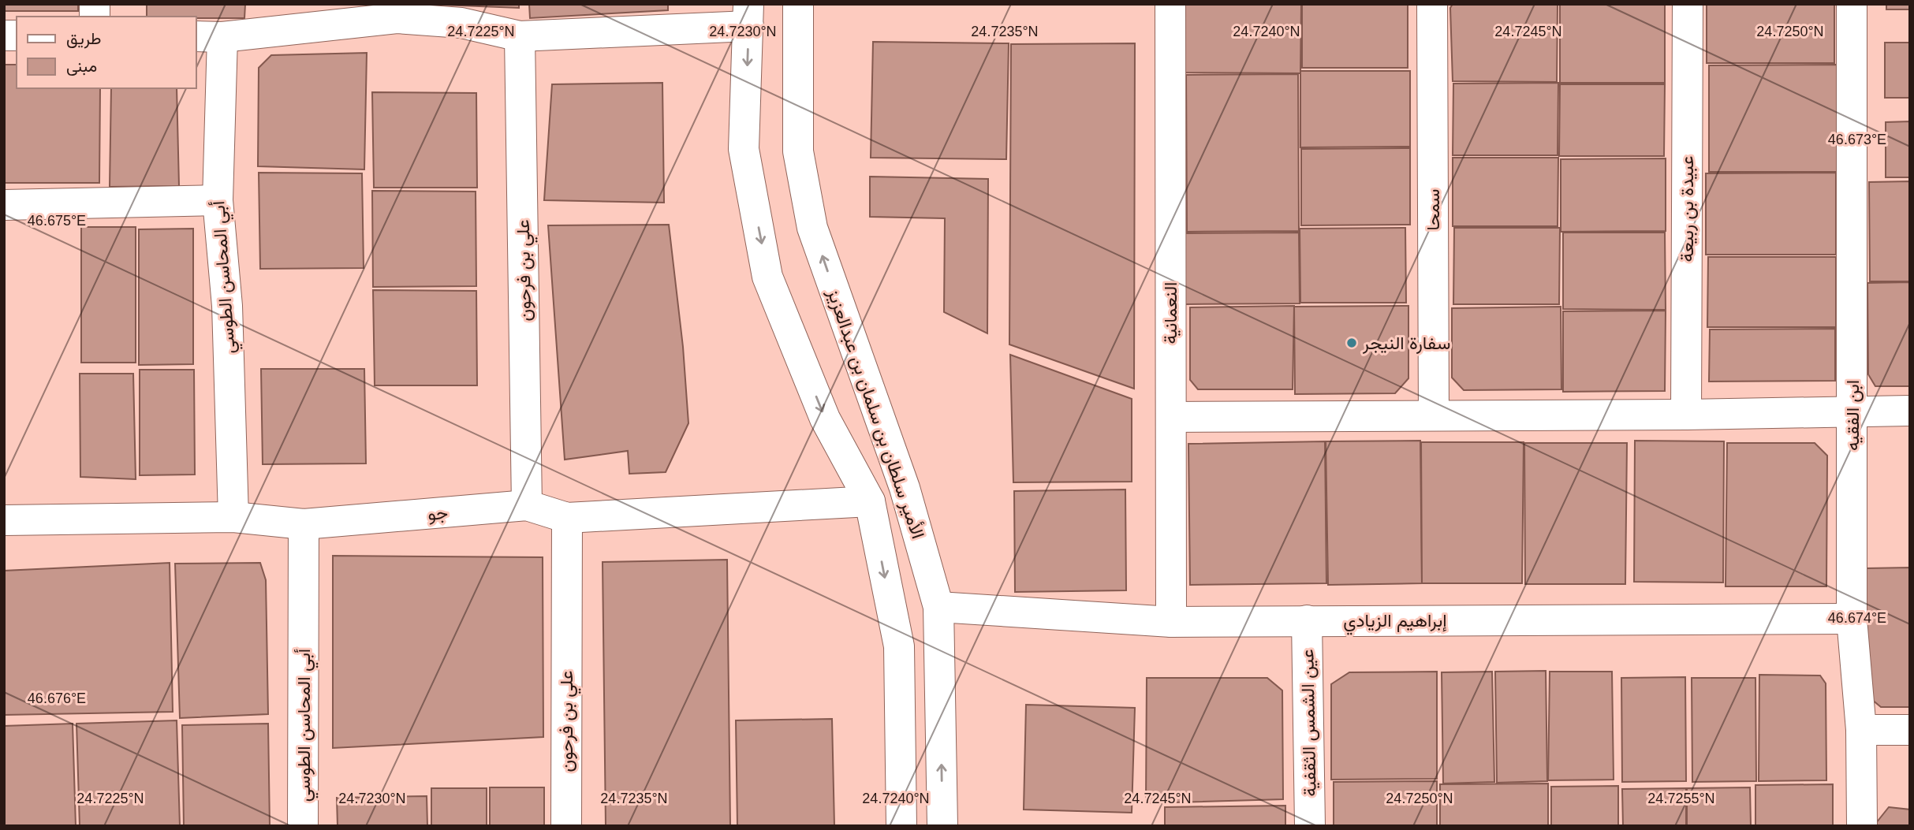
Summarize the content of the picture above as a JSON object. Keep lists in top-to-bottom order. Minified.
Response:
{"streets":{"street":["عبيدة بن ربيعة","سمحا","علي بن فرحون","أبي المحاسن الطوسي","النعمانية","الأمير سلطان بن سلمان بن عبدالعزيز","ابن الفقيه","جو","إبراهيم الزيادي","عين الشمس الثقفية"]},"crossings":[["علي بن فرحون","جو"],["أبي المحاسن الطوسي","جو"],["النعمانية","إبراهيم الزيادي"],["الأمير سلطان بن سلمان بن عبدالعزيز","جو"],["الأمير سلطان بن سلمان بن عبدالعزيز","إبراهيم الزيادي"],["ابن الفقيه","إبراهيم الزيادي"],["إبراهيم الزيادي","عين الشمس الثقفية"]],"places":["سفارة النيجر"],"legend":["طريق","مبنى"],"coordinates":["24.7225°N","24.7230°N","24.7235°N","24.7240°N","24.7245°N","24.7250°N","46.673°E","46.675°E","46.674°E","46.676°E","24.7255°N"]}
